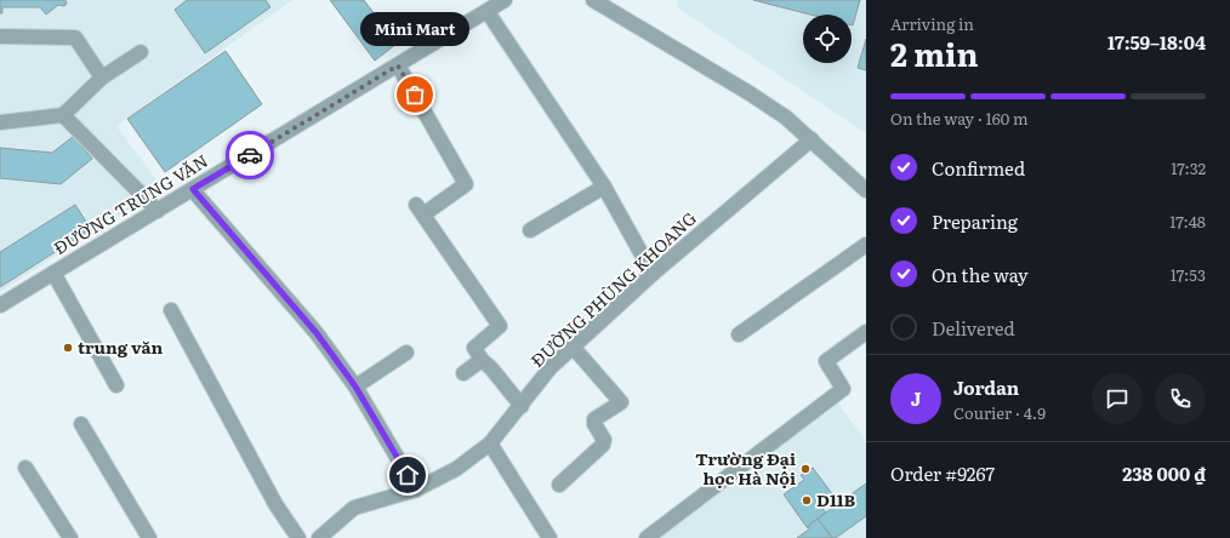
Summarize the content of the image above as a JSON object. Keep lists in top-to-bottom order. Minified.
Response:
{"streets":{"street":["ĐƯỜNG TRUNG VĂN","ĐƯỜNG PHÙNG KHOANG"]},"places":["Mini Mart","trung văn","Trường Đại học Hà Nội","D11B"],"page":{"heading":["2 min","Arriving in","17:59–18:04"],"panel":["Jordan","Courier · 4.9","Order #9267","238 000 ₫"],"bubble":"Mini Mart","bar":"On the way · 160 m","list":[["Confirmed","17:32"],["Preparing","17:48"],["On the way","17:53"],"Delivered"],"round":"J"}}
